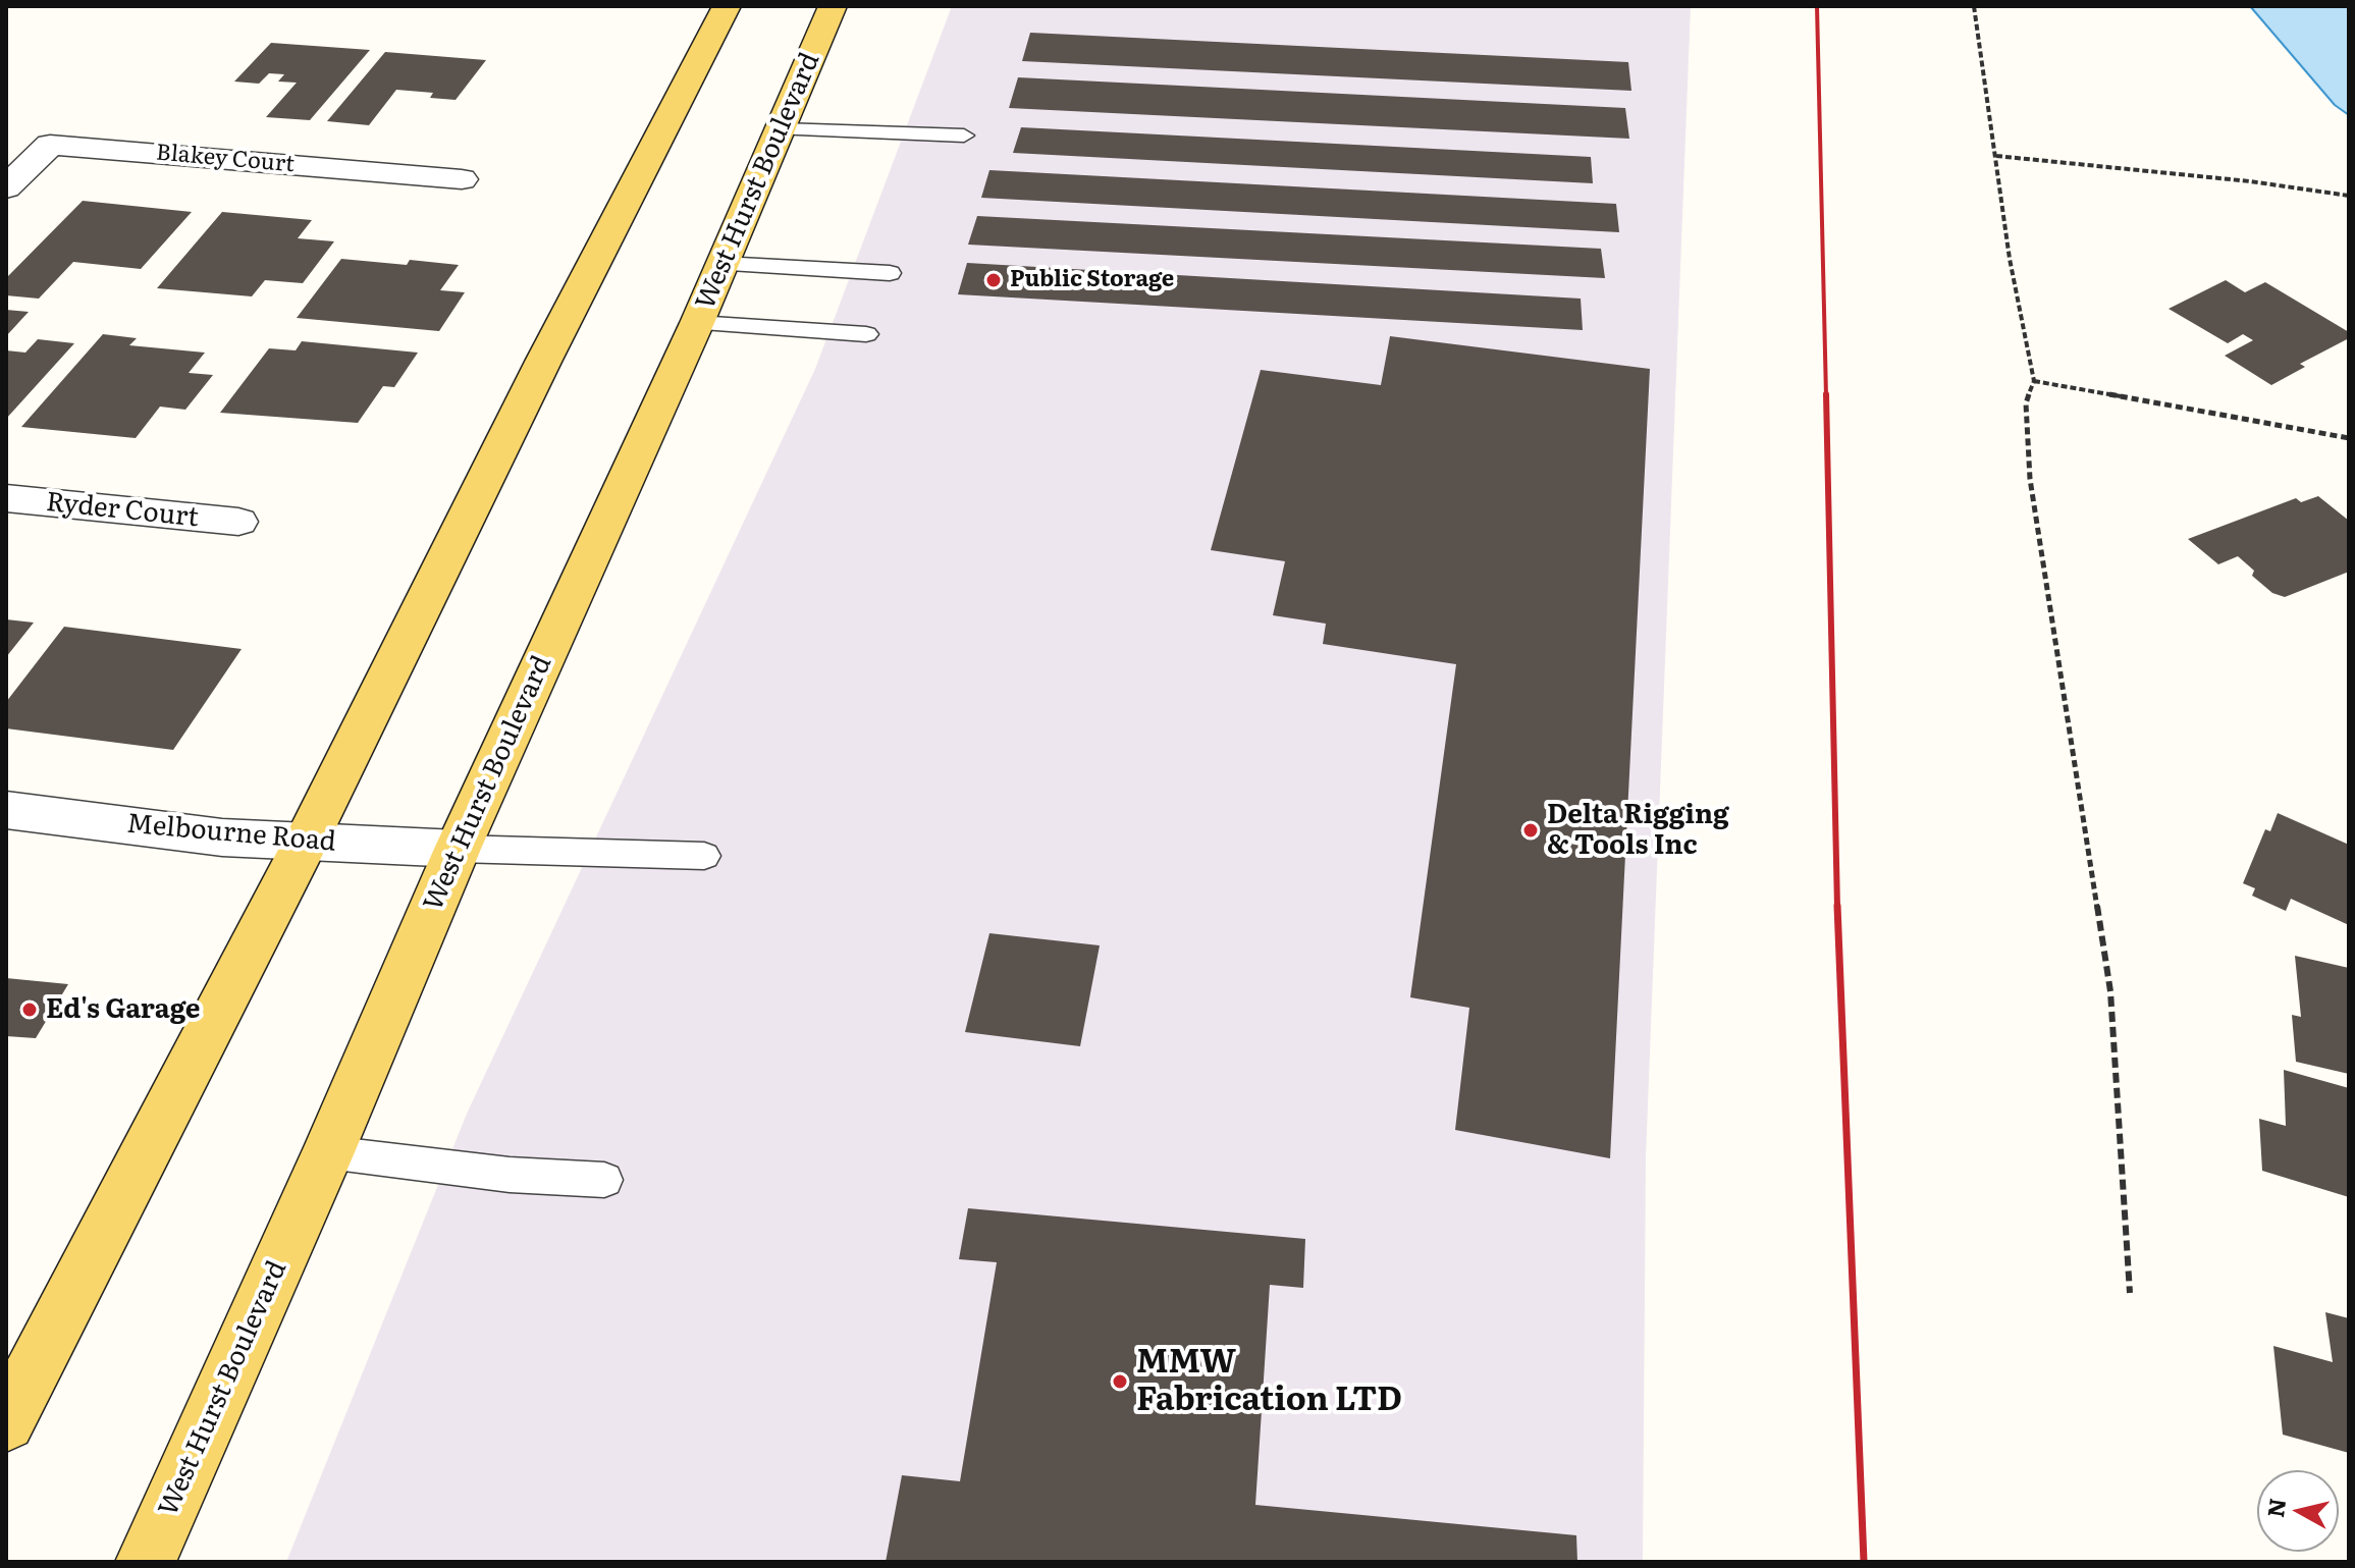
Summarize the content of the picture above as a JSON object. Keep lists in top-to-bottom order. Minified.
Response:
{"streets":{"main road":["West Hurst Boulevard"],"street":["Blakey Court","Ryder Court","Melbourne Road"]},"crossings":[["West Hurst Boulevard","Melbourne Road"]],"places":["Public Storage","Delta Rigging & Tools Inc","Ed's Garage","MMW Fabrication LTD"],"north":"left"}
